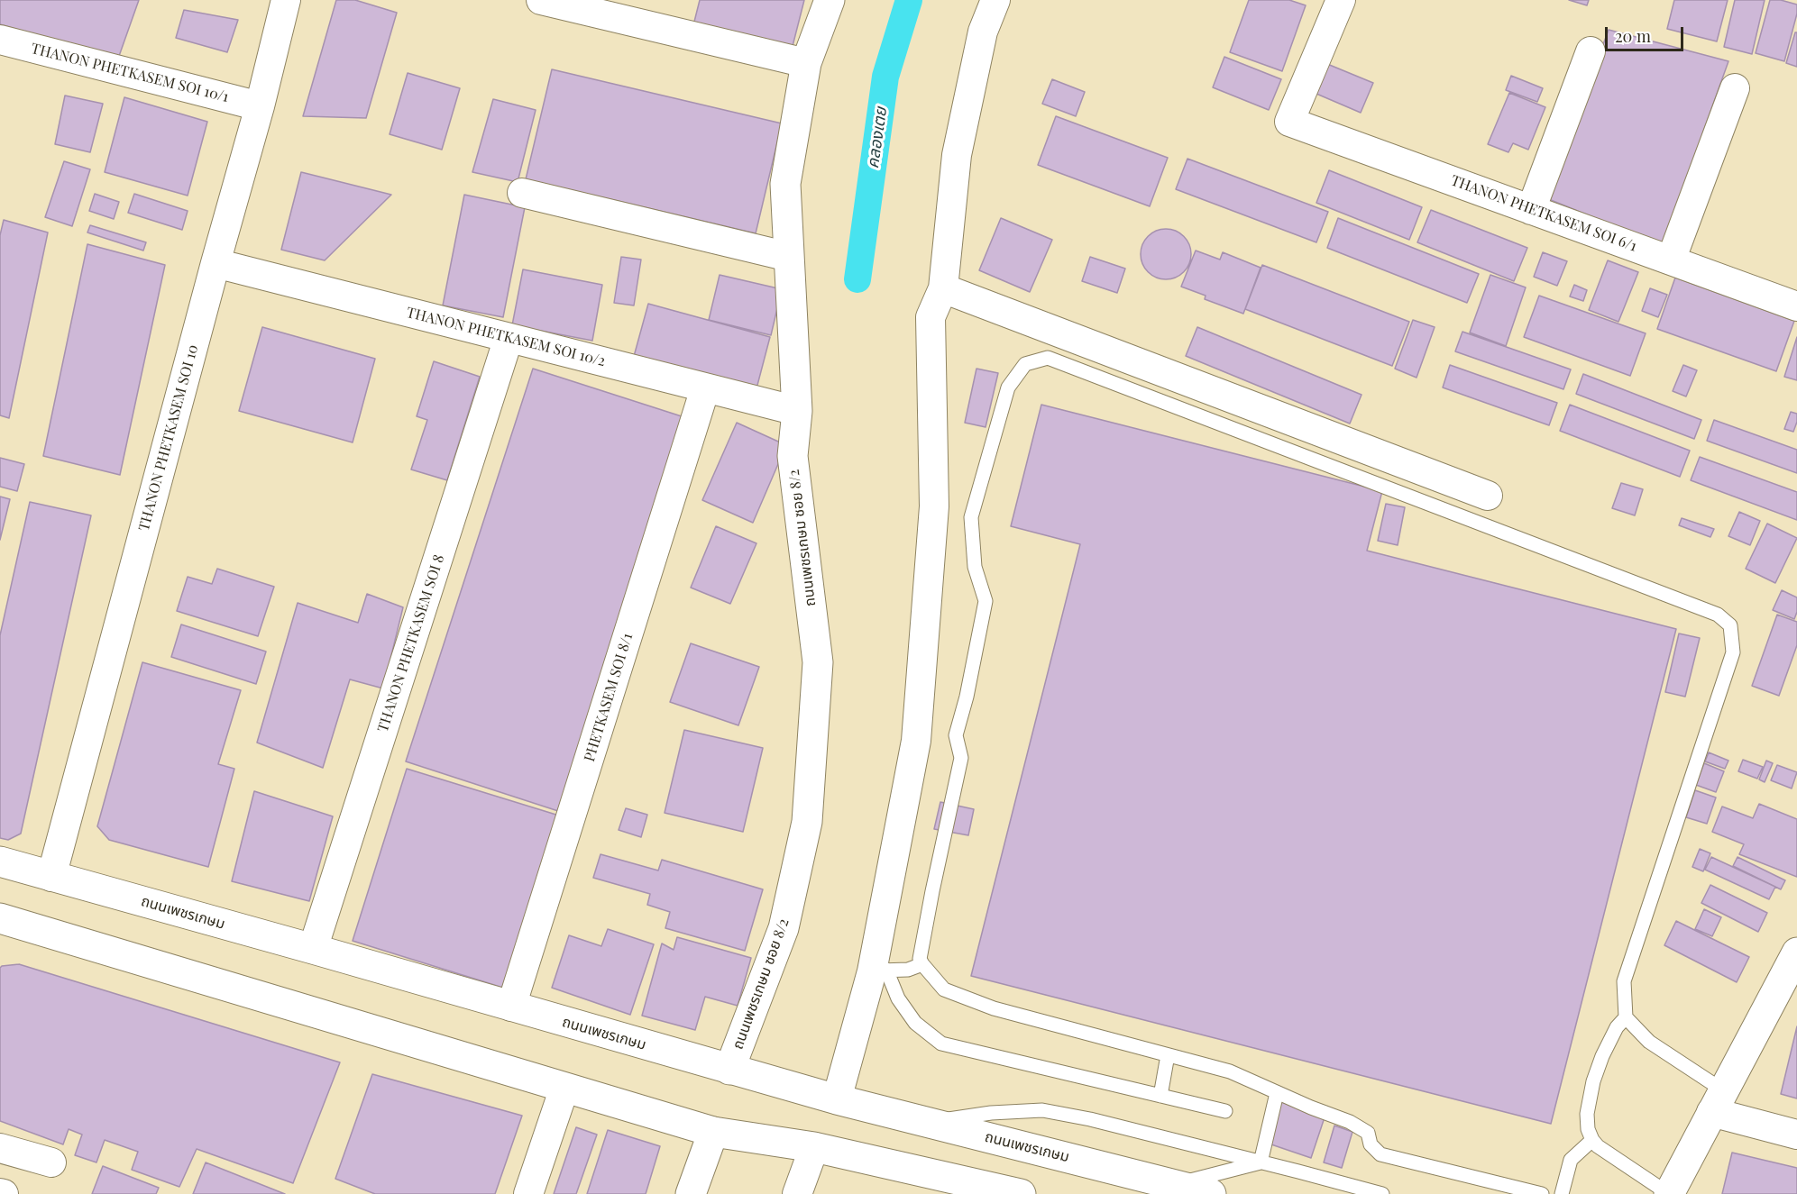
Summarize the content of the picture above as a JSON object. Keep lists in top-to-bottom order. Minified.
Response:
{"streets":{"main road":["ถนนเพชรเกษม ซอย 8/2","ถนนเพชรเกษม"],"street":["THANON PHETKASEM SOI 10/1","THANON PHETKASEM SOI 6/1","THANON PHETKASEM SOI 10/2","THANON PHETKASEM SOI 10","THANON PHETKASEM SOI 8","PHETKASEM SOI 8/1"]},"crossings":[["THANON PHETKASEM SOI 10/1","THANON PHETKASEM SOI 10"],["THANON PHETKASEM SOI 10/2","THANON PHETKASEM SOI 10"],["THANON PHETKASEM SOI 10/2","ถนนเพชรเกษม ซอย 8/2"],["THANON PHETKASEM SOI 10/2","THANON PHETKASEM SOI 8"],["THANON PHETKASEM SOI 10/2","PHETKASEM SOI 8/1"],["THANON PHETKASEM SOI 10","ถนนเพชรเกษม"],["ถนนเพชรเกษม ซอย 8/2","ถนนเพชรเกษม"],["THANON PHETKASEM SOI 8","ถนนเพชรเกษม"],["PHETKASEM SOI 8/1","ถนนเพชรเกษม"]],"water":["คลองเตย"],"scale_bar":"20 m"}
